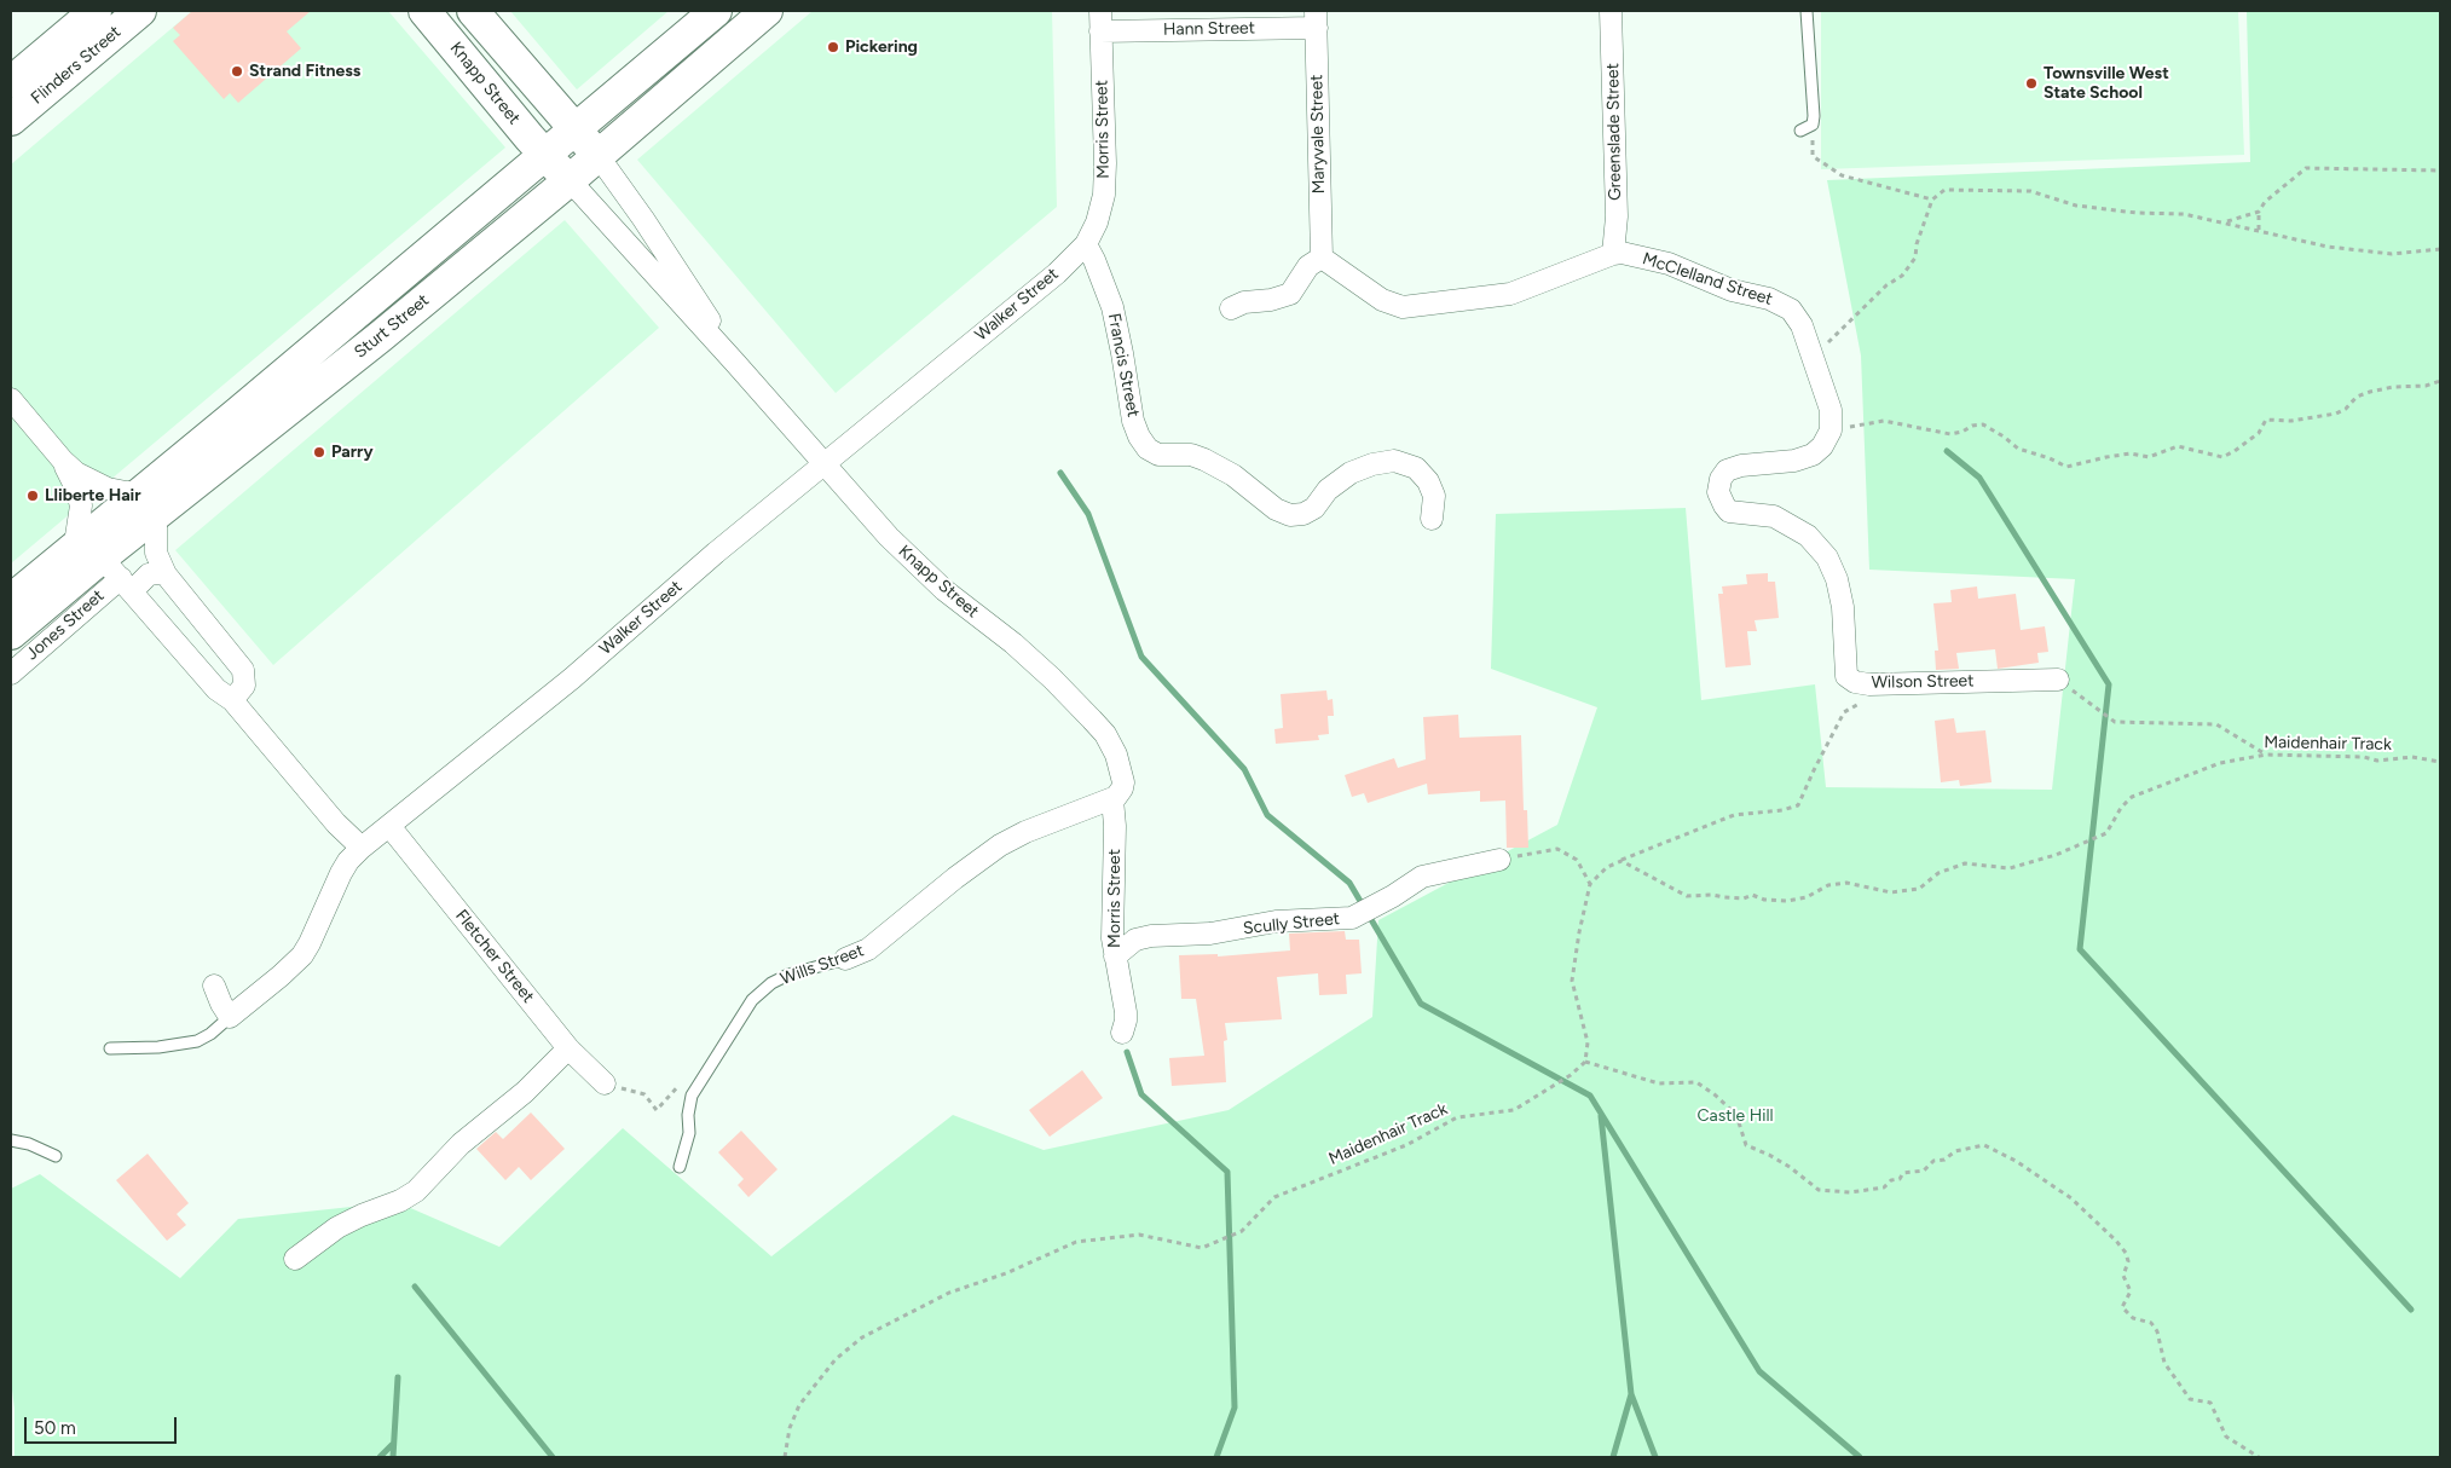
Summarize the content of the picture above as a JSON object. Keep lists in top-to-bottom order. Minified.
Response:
{"streets":{"main road":["Flinders Street","Knapp Street","Sturt Street"],"street":["Hann Street","Morris Street","Greenslade Street","Maryvale Street","McClelland Street","Walker Street","Francis Street","Jones Street","Wilson Street","Scully Street","Fletcher Street","Wills Street"],"path":["Maidenhair Track"]},"crossings":[["Hann Street","Morris Street"],["Hann Street","Maryvale Street"],["Knapp Street","Morris Street"],["Knapp Street","Walker Street"],["Knapp Street","Sturt Street"],["Knapp Street","Wills Street"],["Morris Street","Walker Street"],["Morris Street","Francis Street"],["Morris Street","Scully Street"],["Morris Street","Wills Street"],["Greenslade Street","McClelland Street"],["Maryvale Street","McClelland Street"],["Walker Street","Francis Street"],["Walker Street","Fletcher Street"],["Sturt Street","Jones Street"]],"parks":["Castle Hill"],"places":["Pickering","Strand Fitness","Townsville West State School","Parry","Lliberte Hair"],"scale_bar":"50 m"}
